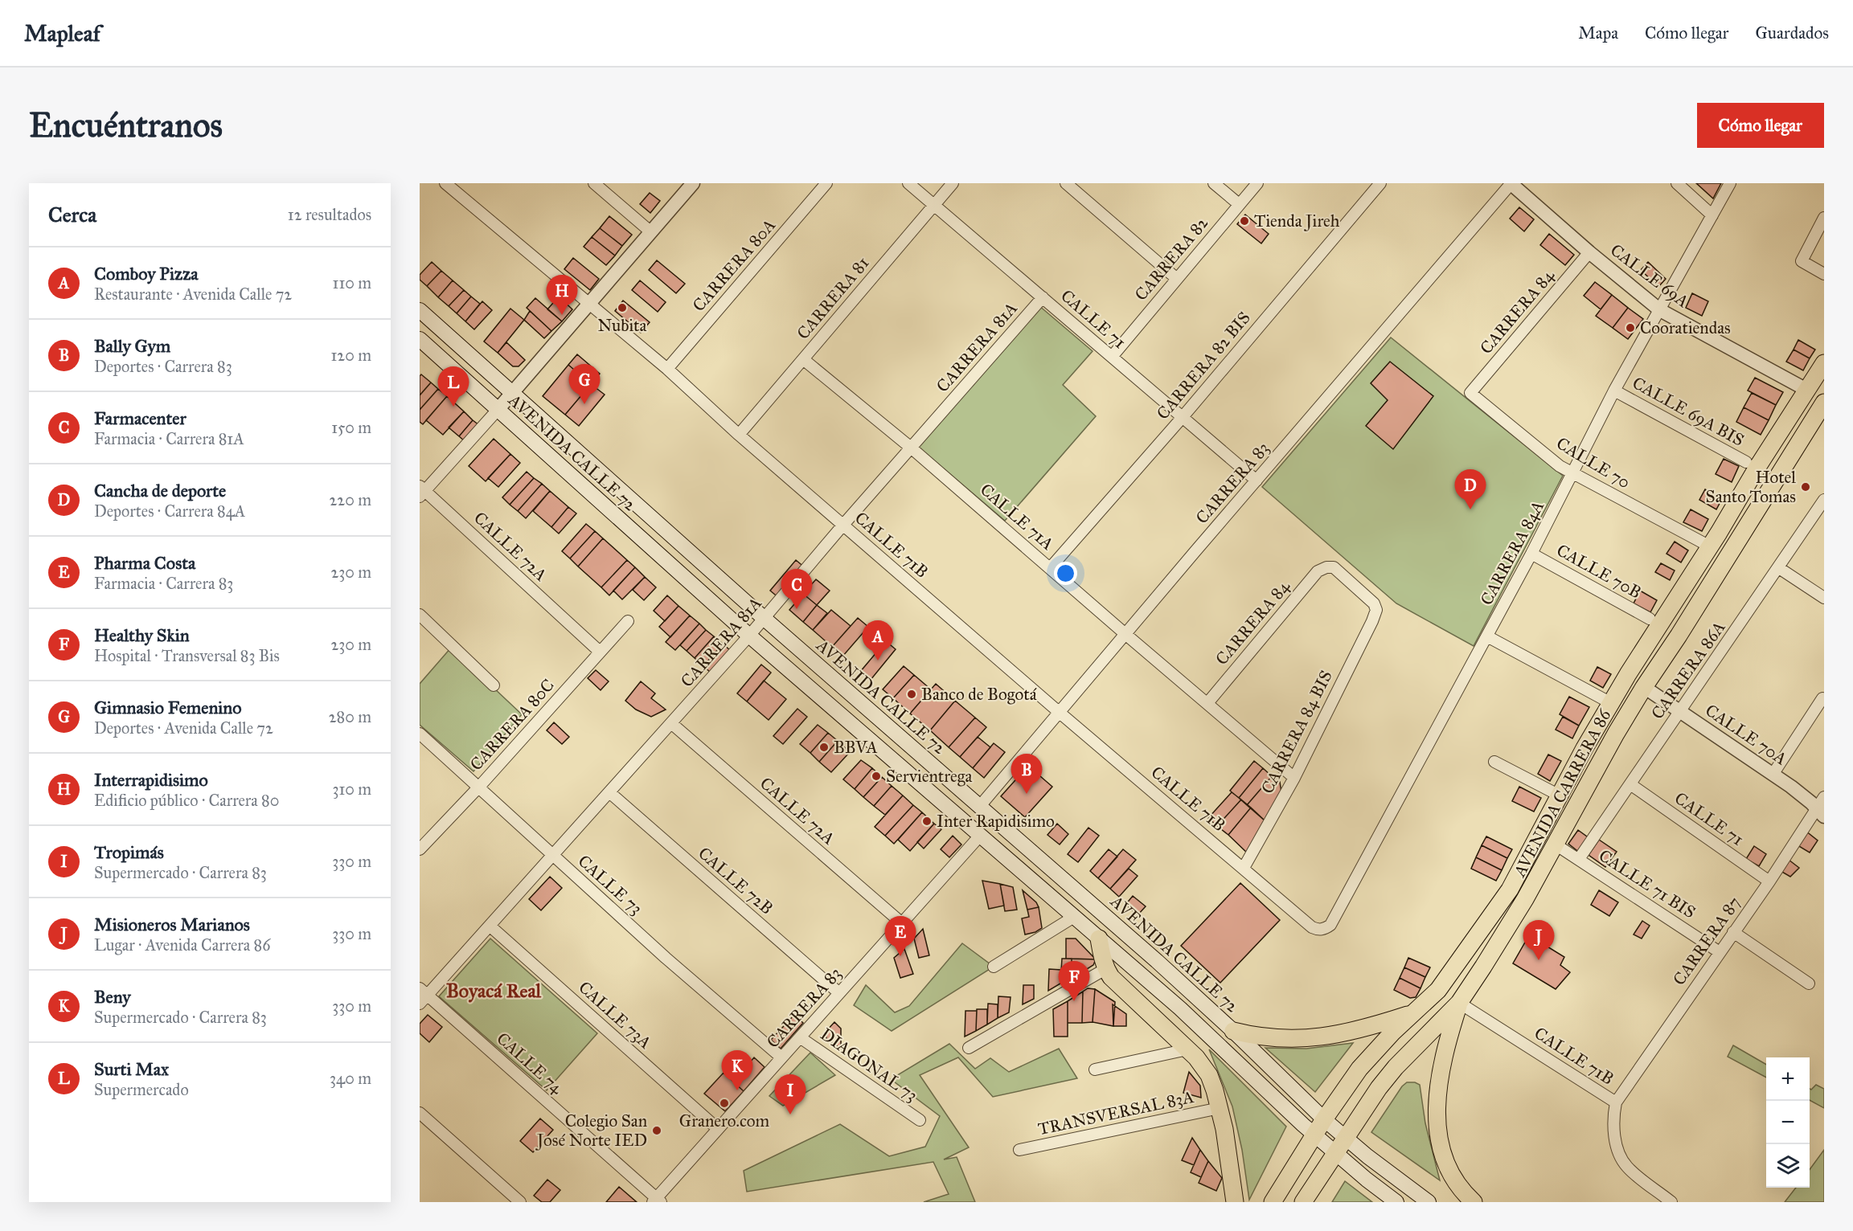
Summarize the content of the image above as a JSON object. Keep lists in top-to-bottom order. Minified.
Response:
{"streets":{"main road":["AVENIDA CALLE 72","AVENIDA CARRERA 86"],"street":["CARRERA 82","CARRERA 80A","CALLE 69A","CARRERA 81","CARRERA 84","CALLE 71","CARRERA 81A","CARRERA 82 BIS","CALLE 69A BIS","CALLE 70","CARRERA 83","CALLE 71A","CALLE 71B","CALLE 72A","CARRERA 84A","CALLE 70B","CARRERA 86A","CARRERA 80C","CARRERA 84 BIS","CALLE 70A","CALLE 72B","CALLE 71 BIS","CALLE 73","CARRERA 87","CALLE 73A","CALLE 74","DIAGONAL 73","TRANSVERSAL 83A"]},"crossings":[["CARRERA 82","CALLE 71"],["CARRERA 80A","CALLE 71B"],["CALLE 69A","CARRERA 84"],["CALLE 69A","CARRERA 83"],["CALLE 69A","CARRERA 84A"],["CALLE 69A","AVENIDA CARRERA 86"],["CARRERA 81","CALLE 71"],["CARRERA 81","CALLE 71A"],["CARRERA 81","CALLE 71B"],["CARRERA 84","CALLE 70"],["CARRERA 84","CALLE 71A"],["CARRERA 84","CARRERA 84 BIS"],["CALLE 71","CARRERA 81A"],["CALLE 71","CARRERA 82 BIS"],["CALLE 71","CARRERA 83"],["CALLE 71","CARRERA 86A"],["CALLE 71","CARRERA 87"],["CARRERA 81A","AVENIDA CALLE 72"],["CARRERA 81A","CALLE 71A"],["CARRERA 81A","CALLE 71B"],["CARRERA 81A","CALLE 72A"],["CARRERA 81A","CALLE 72B"],["CARRERA 81A","CALLE 73"],["CARRERA 81A","CALLE 73A"],["CARRERA 81A","CALLE 74"],["CARRERA 82 BIS","CALLE 71A"],["CALLE 69A BIS","CARRERA 84A"],["AVENIDA CALLE 72","CARRERA 83"],["AVENIDA CALLE 72","AVENIDA CARRERA 86"],["CALLE 70","CARRERA 84A"],["CALLE 70","AVENIDA CARRERA 86"],["CARRERA 83","CALLE 71A"],["CARRERA 83","CALLE 71B"],["CARRERA 83","CALLE 72A"],["CARRERA 83","CALLE 72B"],["CARRERA 83","CALLE 73"],["CARRERA 83","CALLE 73A"],["CARRERA 83","CALLE 74"],["CARRERA 83","DIAGONAL 73"],["CALLE 71A","CARRERA 84 BIS"],["CALLE 71B","CARRERA 84A"],["CALLE 71B","CARRERA 84 BIS"],["CALLE 71B","AVENIDA CARRERA 86"],["CALLE 71B","CARRERA 87"],["CALLE 72A","CARRERA 80C"],["CARRERA 84A","CALLE 70B"],["CARRERA 86A","CALLE 70A"],["CARRERA 86A","CALLE 71 BIS"],["CARRERA 80C","CALLE 73"],["CALLE 70A","AVENIDA CARRERA 86"],["CALLE 70A","CARRERA 87"],["AVENIDA CARRERA 86","CALLE 71 BIS"],["CALLE 71 BIS","CARRERA 87"]],"districts":["Boyacá Real"],"places":["Tienda Jireh","Nubita","Cooratiendas","Hotel Santo Tomas","Banco de Bogotá","BBVA","Servientrega","Inter Rapidisimo","Granero.com","Colegio San José Norte IED"],"page":{"header":"Mapleaf","nav":["Mapa","Cómo llegar","Guardados"],"buttons":"Cómo llegar","title":"Encuéntranos","heading":["Cerca","12 resultados"],"list":[{"mark":"A","name":"Comboy Pizza","note":"Restaurante · Avenida Calle 72","value":"110 m"},{"mark":"B","name":"Bally Gym","note":"Deportes · Carrera 83","value":"120 m"},{"mark":"C","name":"Farmacenter","note":"Farmacia · Carrera 81A","value":"150 m"},{"mark":"D","name":"Cancha de deporte","note":"Deportes · Carrera 84A","value":"220 m"},{"mark":"E","name":"Pharma Costa","note":"Farmacia · Carrera 83","value":"230 m"},{"mark":"F","name":"Healthy Skin","note":"Hospital · Transversal 83 Bis","value":"230 m"},{"mark":"G","name":"Gimnasio Femenino","note":"Deportes · Avenida Calle 72","value":"280 m"},{"mark":"H","name":"Interrapidisimo","note":"Edificio público · Carrera 80","value":"310 m"},{"mark":"I","name":"Tropimás","note":"Supermercado · Carrera 83","value":"330 m"},{"mark":"J","name":"Misioneros Marianos","note":"Lugar · Avenida Carrera 86","value":"330 m"},{"mark":"K","name":"Beny","note":"Supermercado · Carrera 83","value":"330 m"},{"mark":"L","name":"Surti Max","note":"Supermercado","value":"340 m"}],"pins":["H","G","L","D","C","A","B","E","J","F","K","I"],"map_buttons":["+","−"]}}
